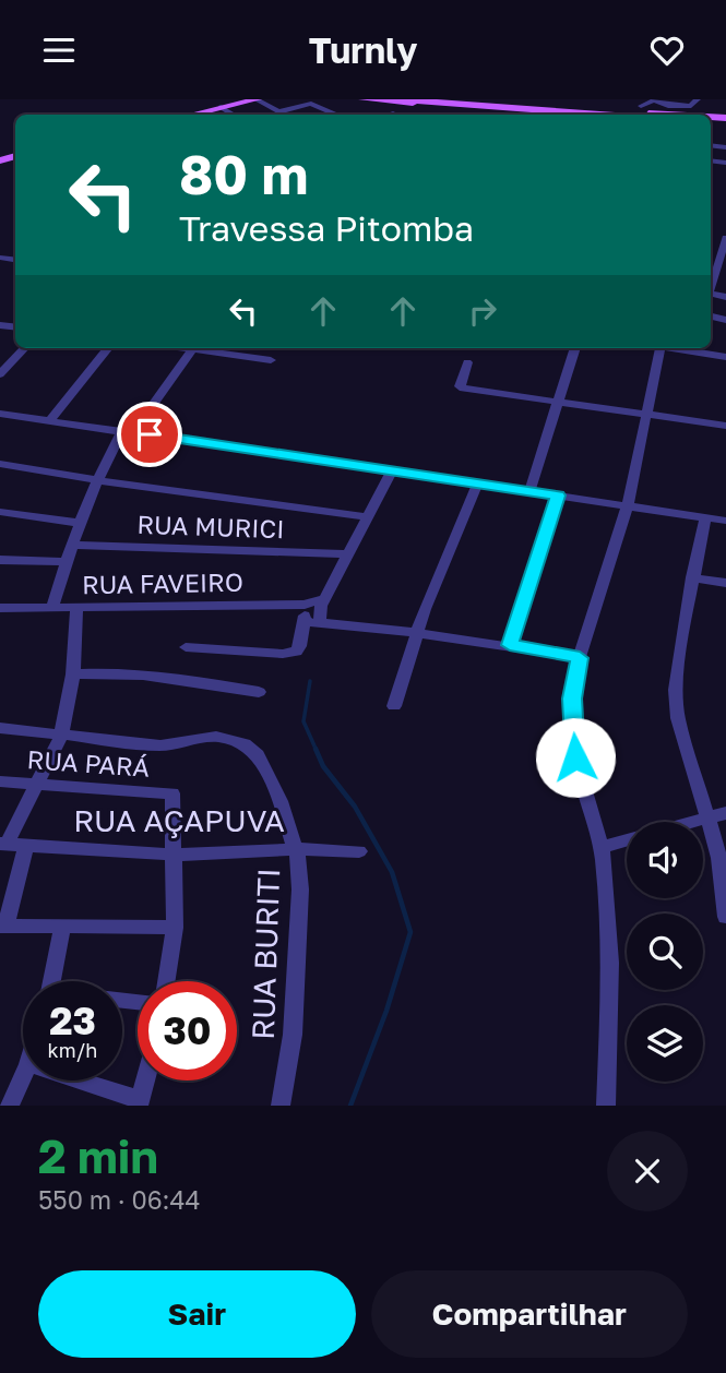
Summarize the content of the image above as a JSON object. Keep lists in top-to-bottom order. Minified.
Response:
{"streets":{"street":["RUA MURICI","RUA FAVEIRO","RUA PARÁ","RUA AÇAPUVA","RUA BURITI"]},"crossings":[["RUA PARÁ","RUA AÇAPUVA"],["RUA AÇAPUVA","RUA BURITI"]],"page":{"header":"Turnly","turn":["80 m","Travessa Pitomba"],"speed":"23 km/h","limit":"30","heading":["2 min","550 m · 06:44"],"buttons":["Sair","Compartilhar"]}}
